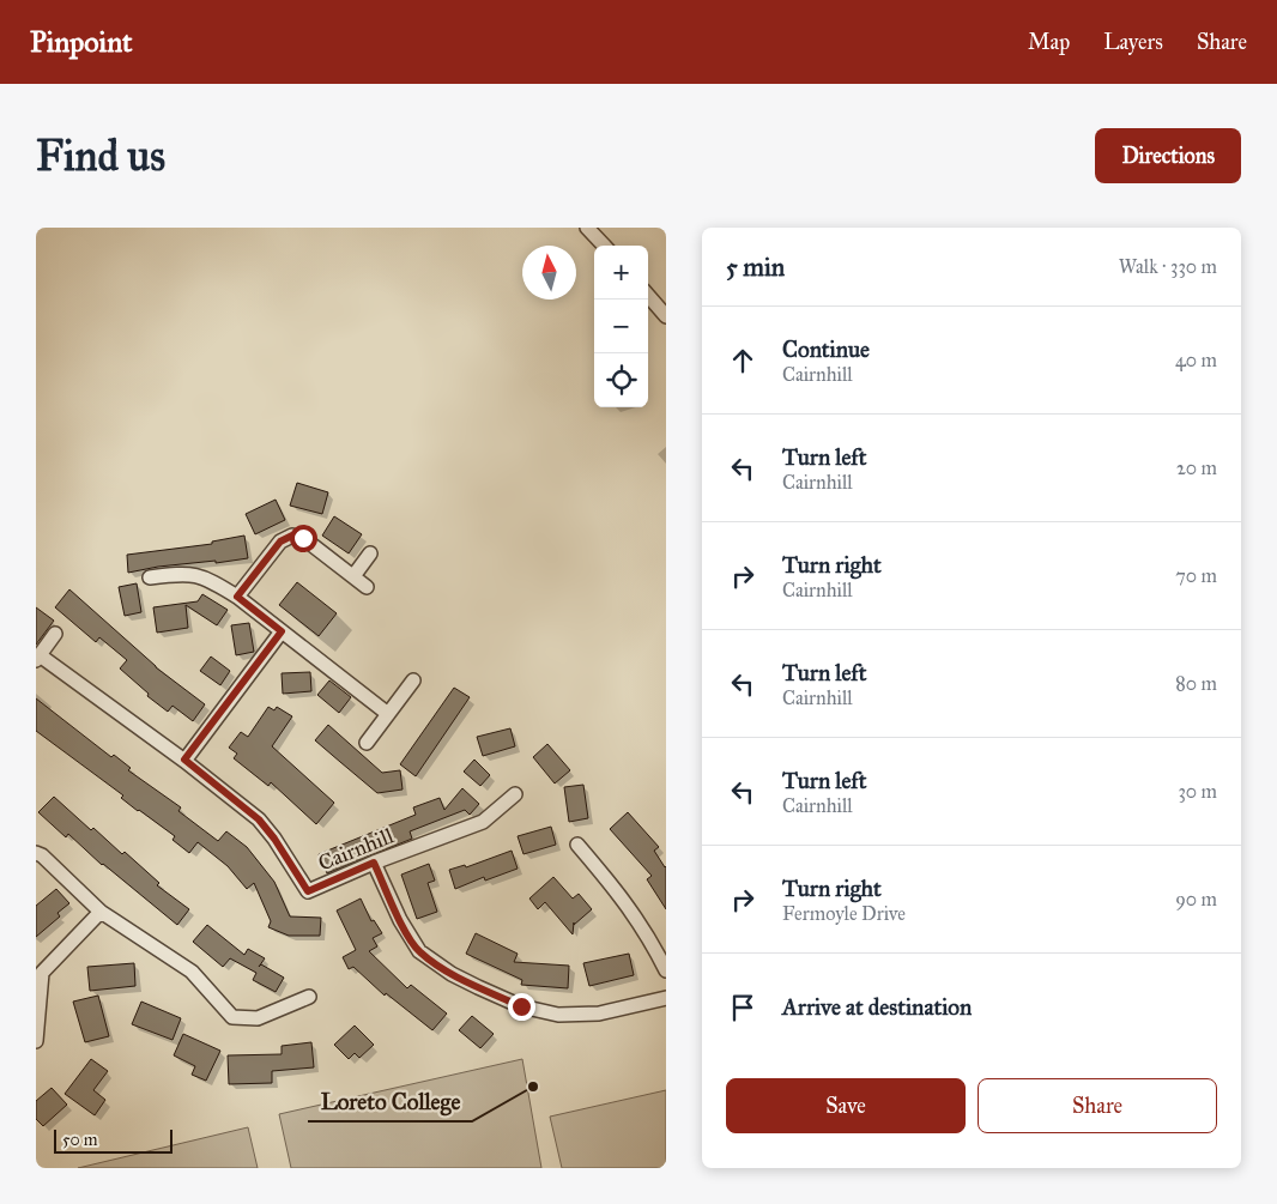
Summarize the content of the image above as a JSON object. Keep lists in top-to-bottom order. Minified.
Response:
{"streets":{"street":["Cairnhill"]},"places":["Loreto College"],"scale_bar":"50 m","north":"top","page":{"header":"Pinpoint","nav":["Map","Layers","Share"],"buttons":["Directions",["Save","Share"]],"title":"Find us","heading":["5 min","Walk · 330 m"],"map_buttons":["+","−"],"list":[["Continue","Cairnhill","40 m"],["Turn left","Cairnhill","20 m"],["Turn right","Cairnhill","70 m"],["Turn left","Cairnhill","80 m"],["Turn left","Cairnhill","30 m"],["Turn right","Fermoyle Drive","90 m"],"Arrive at destination"],"scale":"50 m"}}
